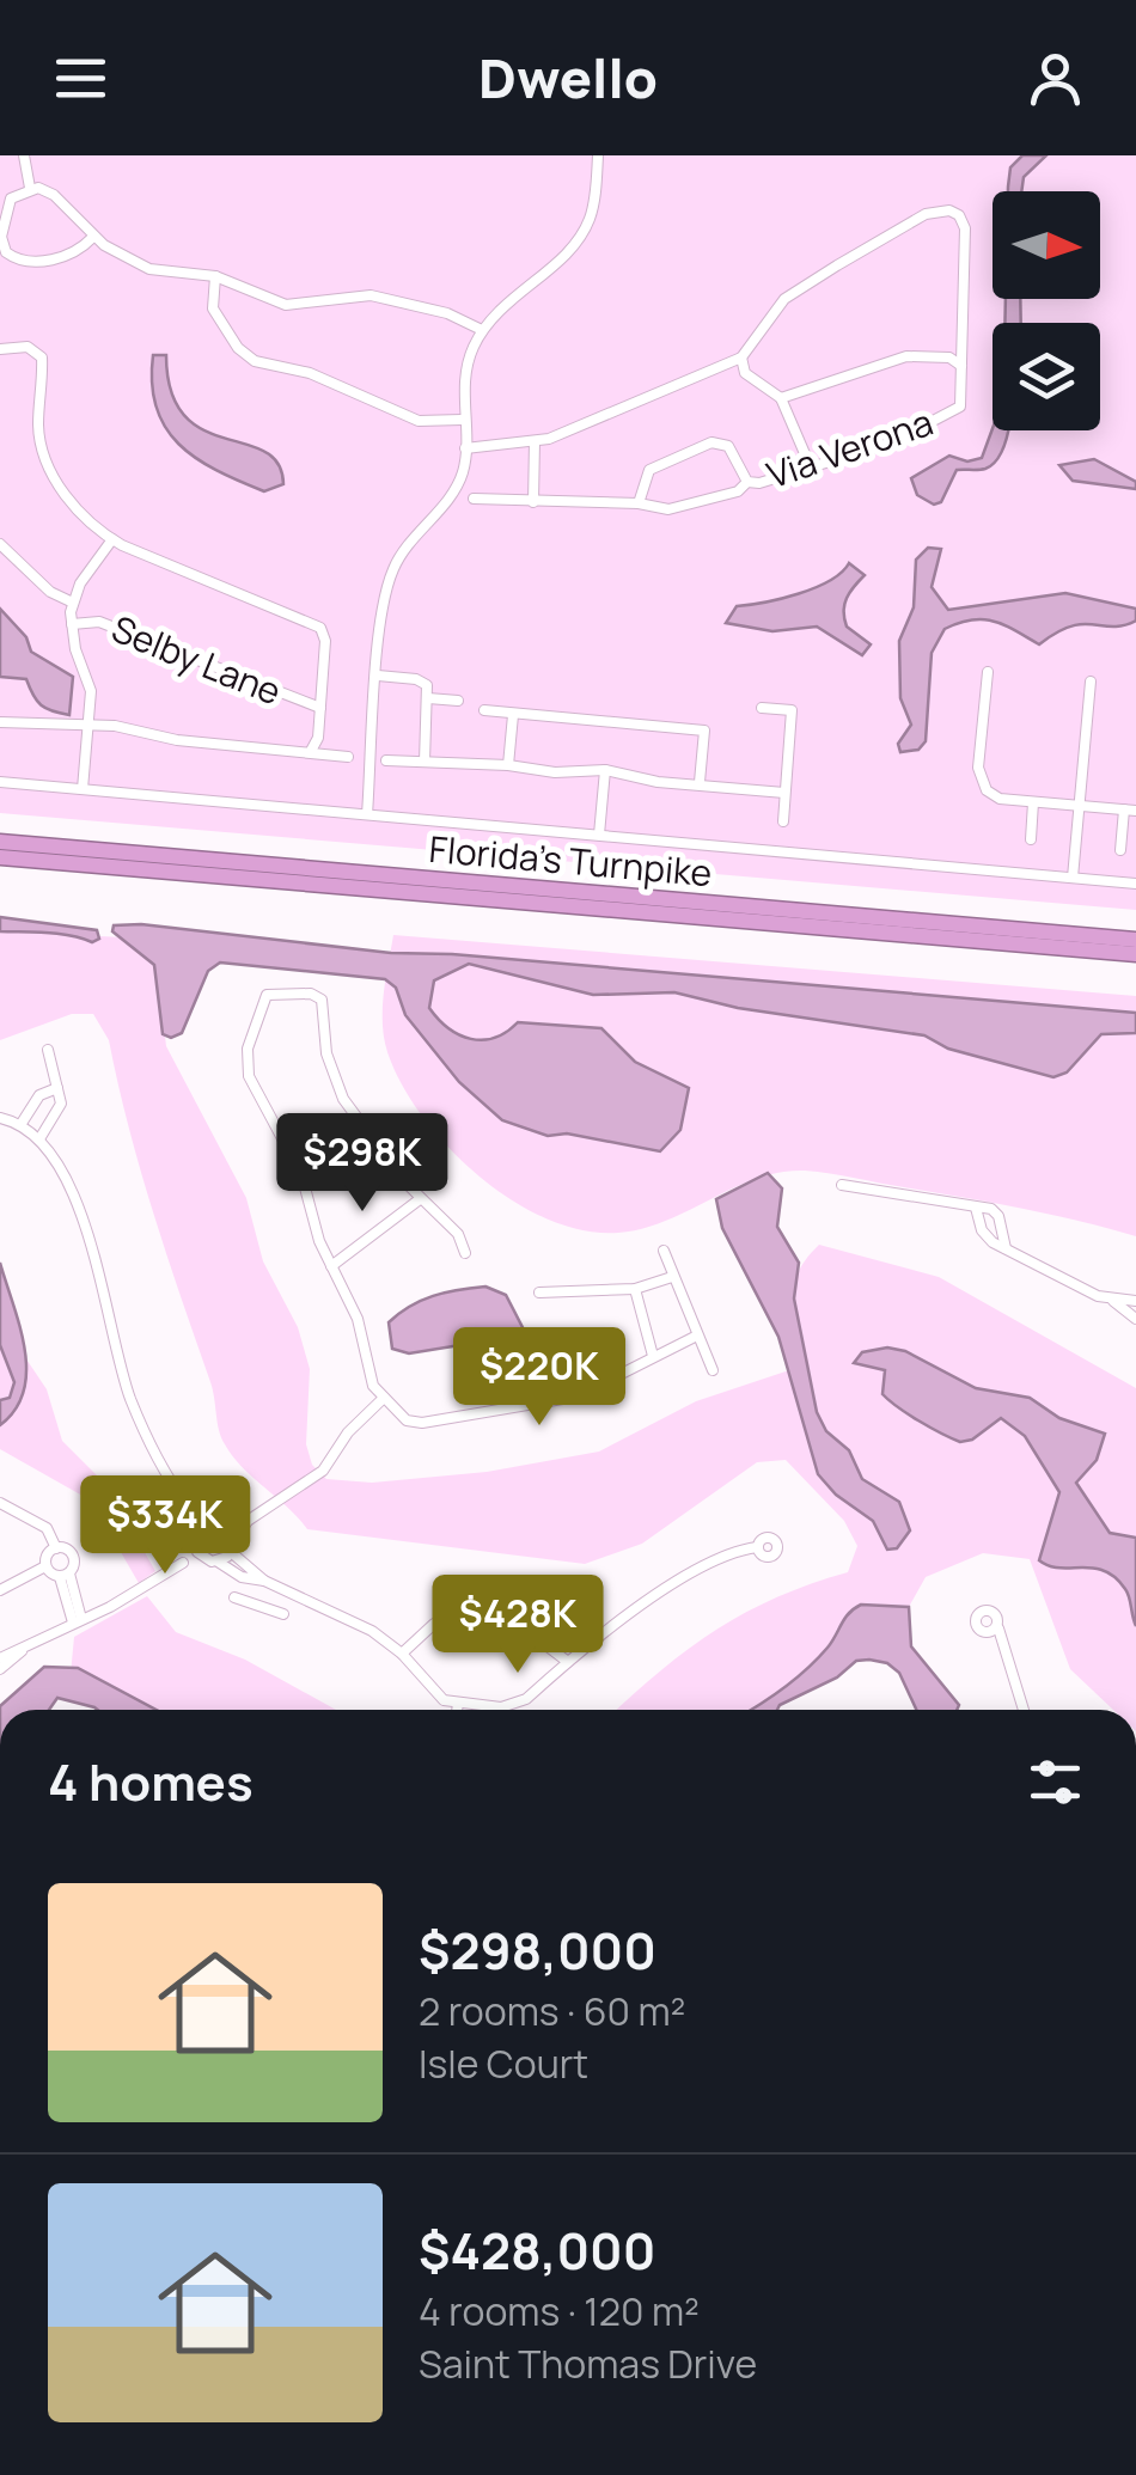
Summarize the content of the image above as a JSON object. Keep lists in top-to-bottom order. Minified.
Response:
{"streets":{"highway":["Florida's Turnpike"],"street":["Via Verona","Selby Lane"]},"north":"right","page":{"header":"Dwello","price":["$298K","$220K","$334K","$428K"],"heading":"4 homes","list":[{"name":"$298,000","note":"2 rooms · 60 m² · Isle Court"},{"name":"$428,000","note":"4 rooms · 120 m² · Saint Thomas Drive"}]}}
